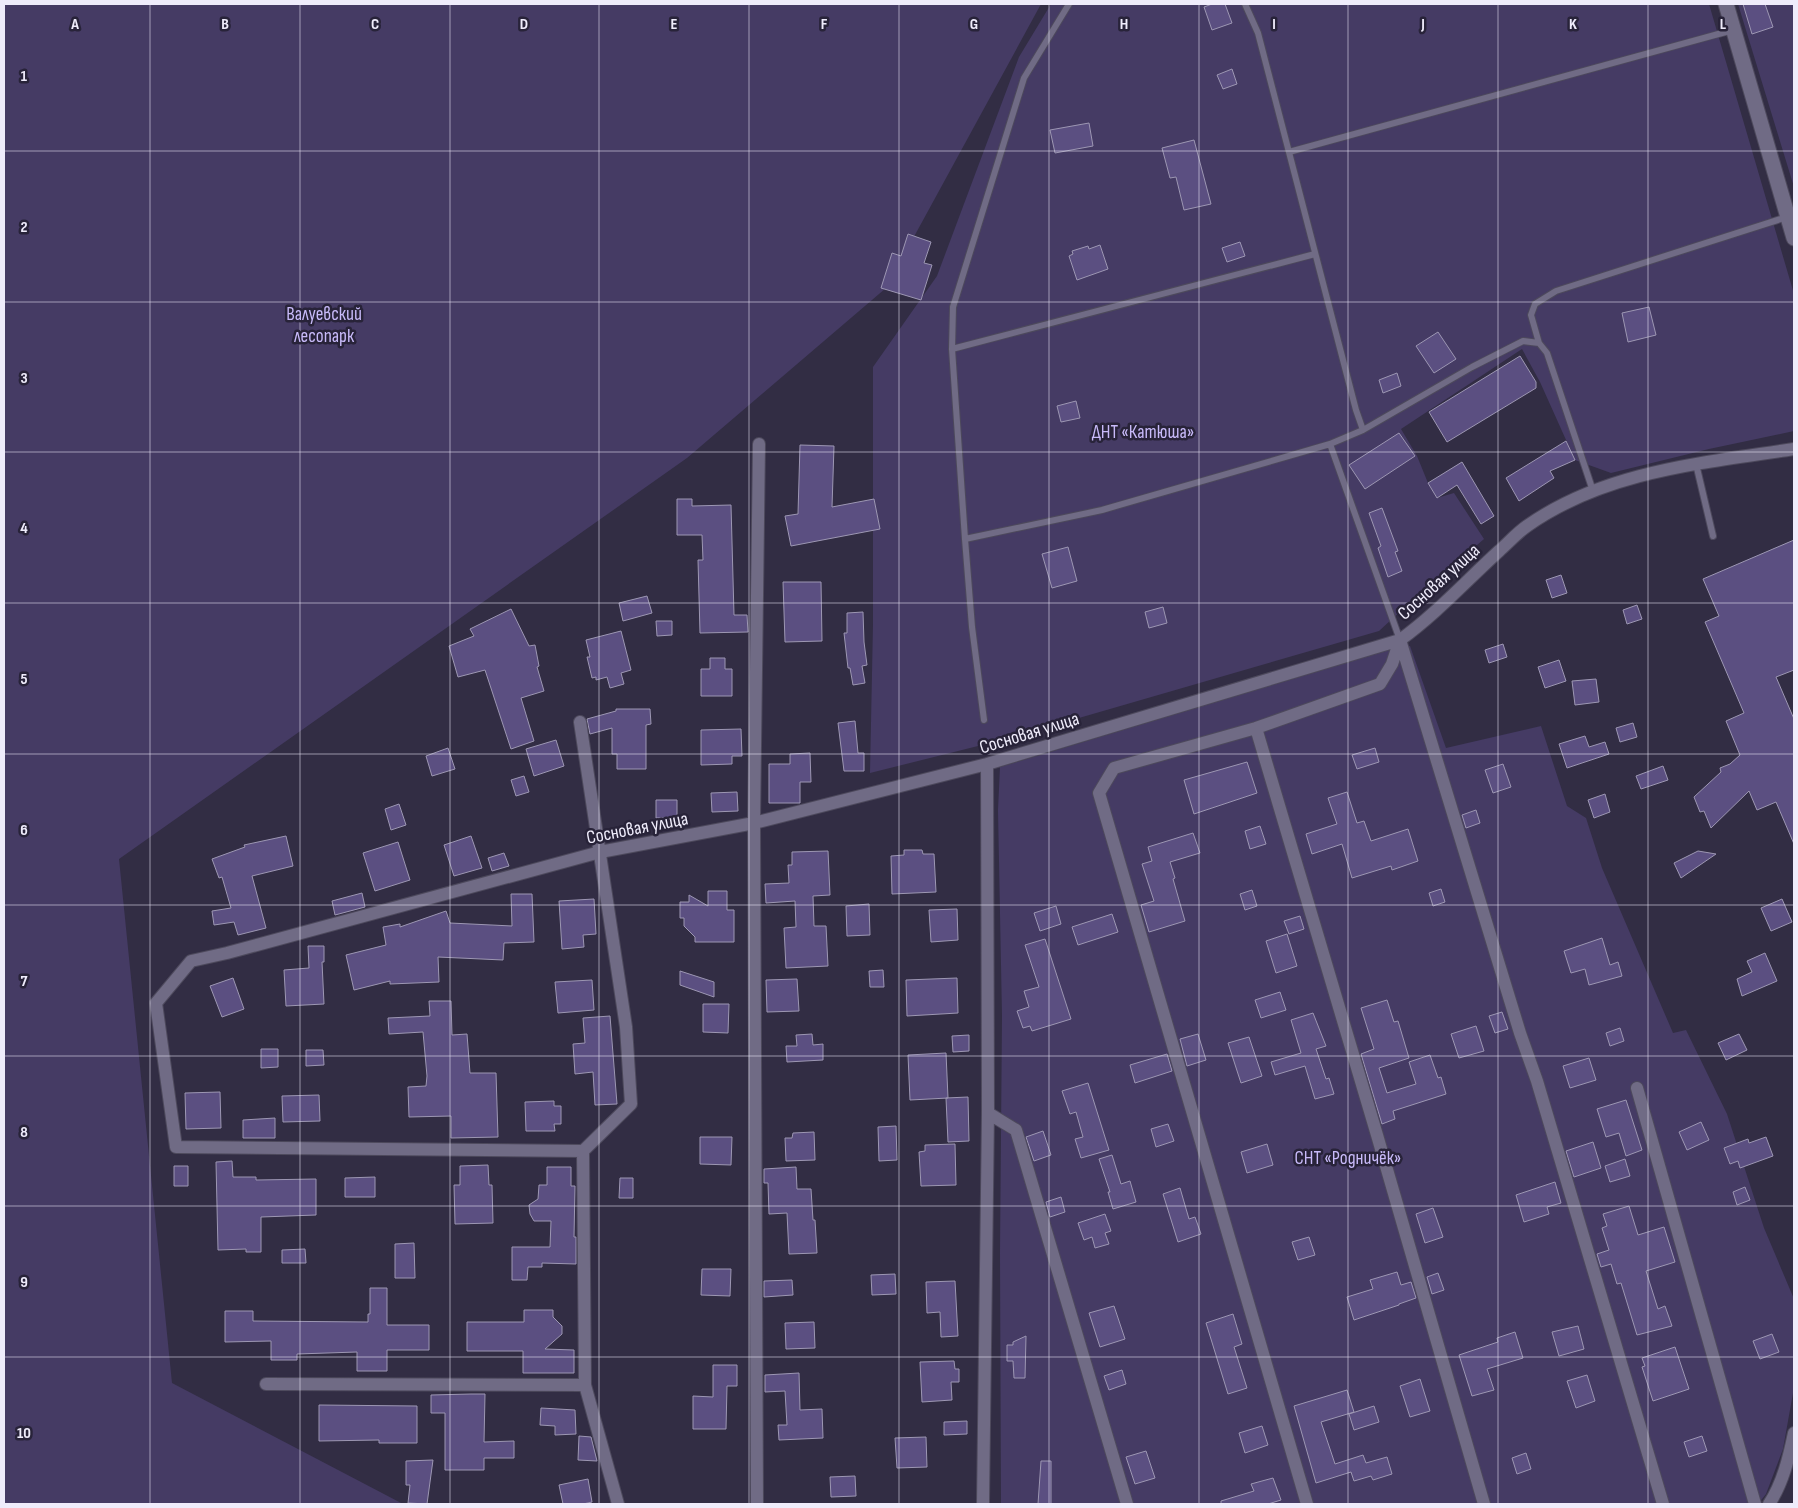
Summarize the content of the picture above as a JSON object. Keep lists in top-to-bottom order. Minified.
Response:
{"streets":{"street":["Сосновая улица"]},"parks":["Валуевский лесопарк","ДНТ «Катюша»","СНТ «Родничёк»"],"grid":{"columns":["A","B","C","D","E","F","G","H","I","J","K","L"],"rows":["1","2","3","4","5","6","7","8","9","10"]}}
